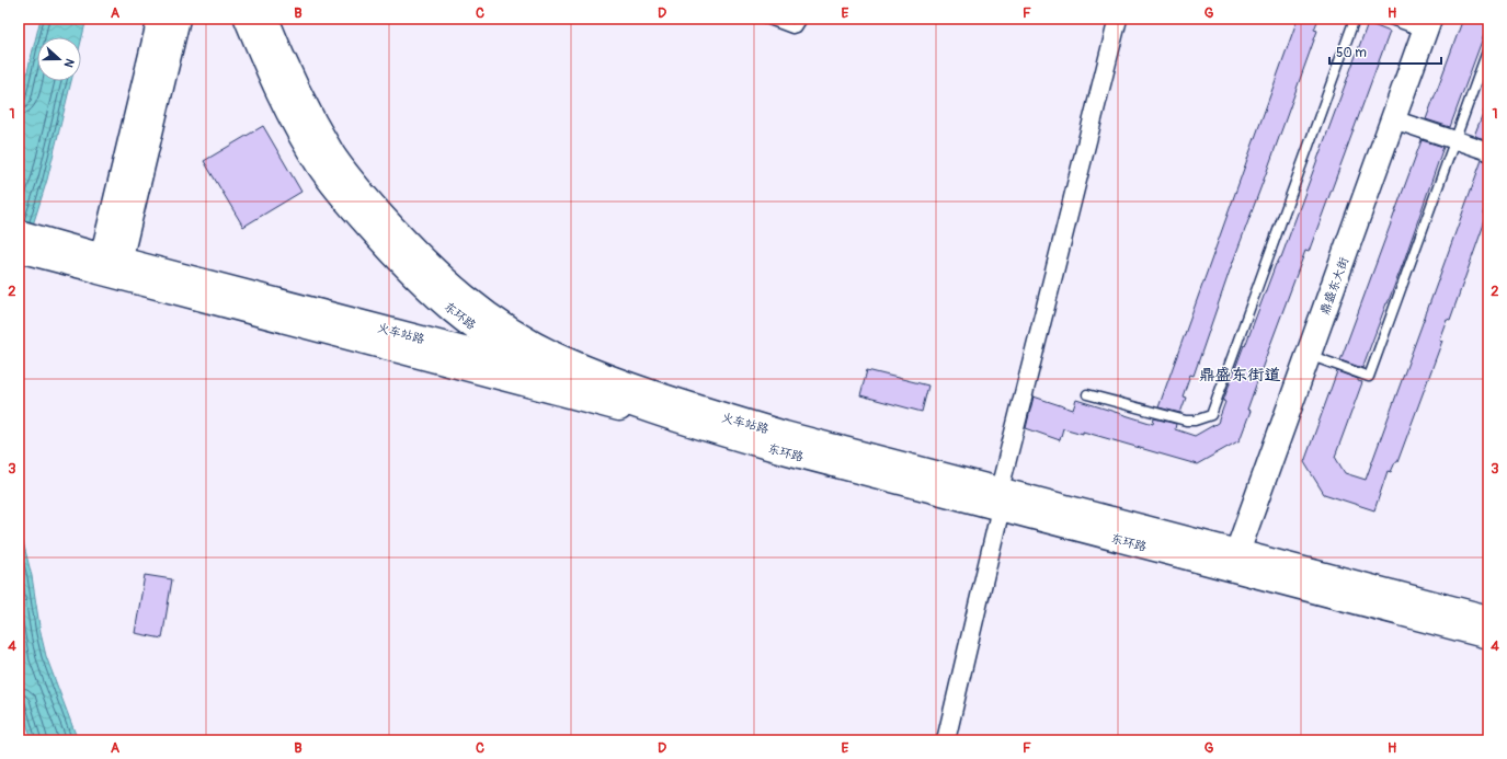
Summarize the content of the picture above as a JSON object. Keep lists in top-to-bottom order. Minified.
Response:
{"streets":{"main road":["鼎盛东大街","东环路","火车站路"]},"crossings":[["鼎盛东大街","东环路"],["东环路","火车站路"]],"districts":["鼎盛东街道"],"scale_bar":"50 m","north":"right","grid":{"columns":["A","B","C","D","E","F","G","H"],"rows":["1","2","3","4"]}}
